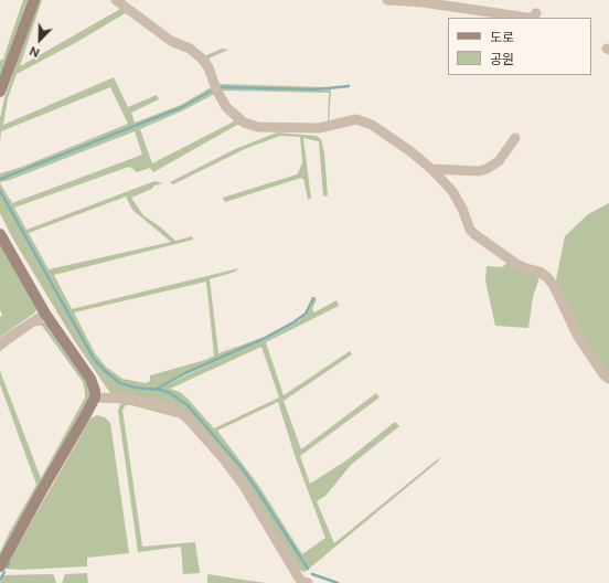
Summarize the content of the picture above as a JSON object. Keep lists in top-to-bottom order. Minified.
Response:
{"legend":["도로","공원"],"north":"bottom left"}
